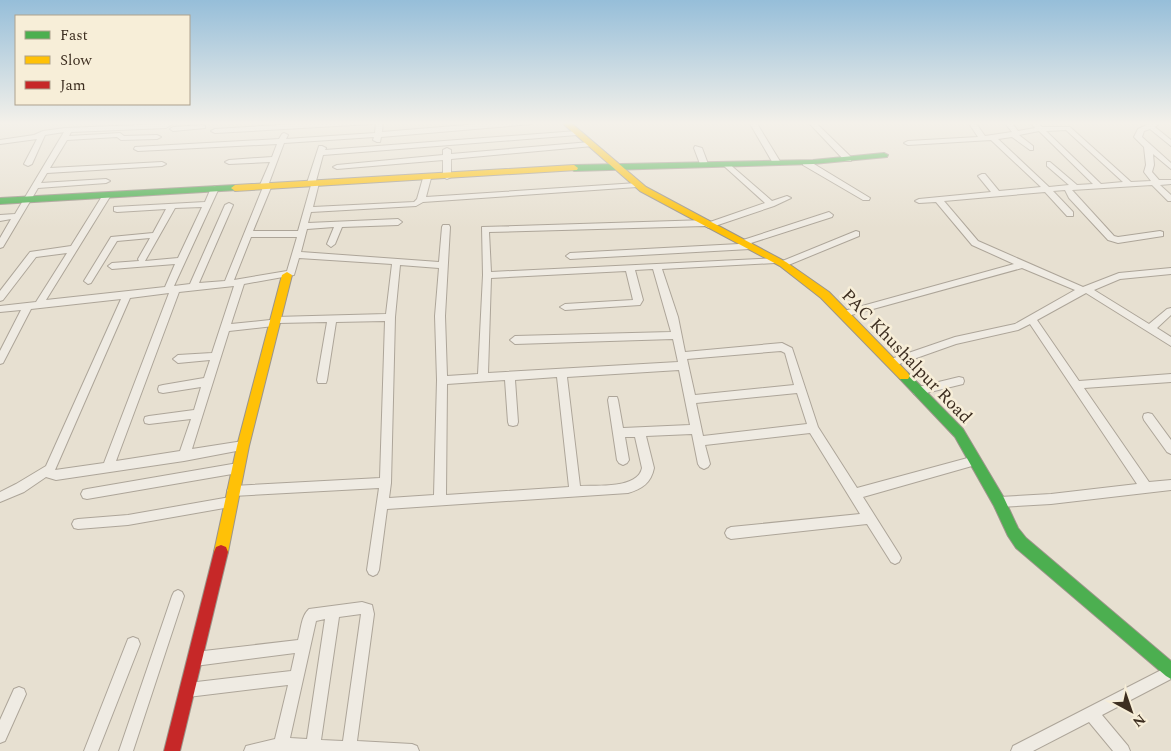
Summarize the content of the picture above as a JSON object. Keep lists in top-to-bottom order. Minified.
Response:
{"streets":{"street":["PAC Khushalpur Road"]},"legend":["Fast","Slow","Jam"],"north":"bottom right"}
